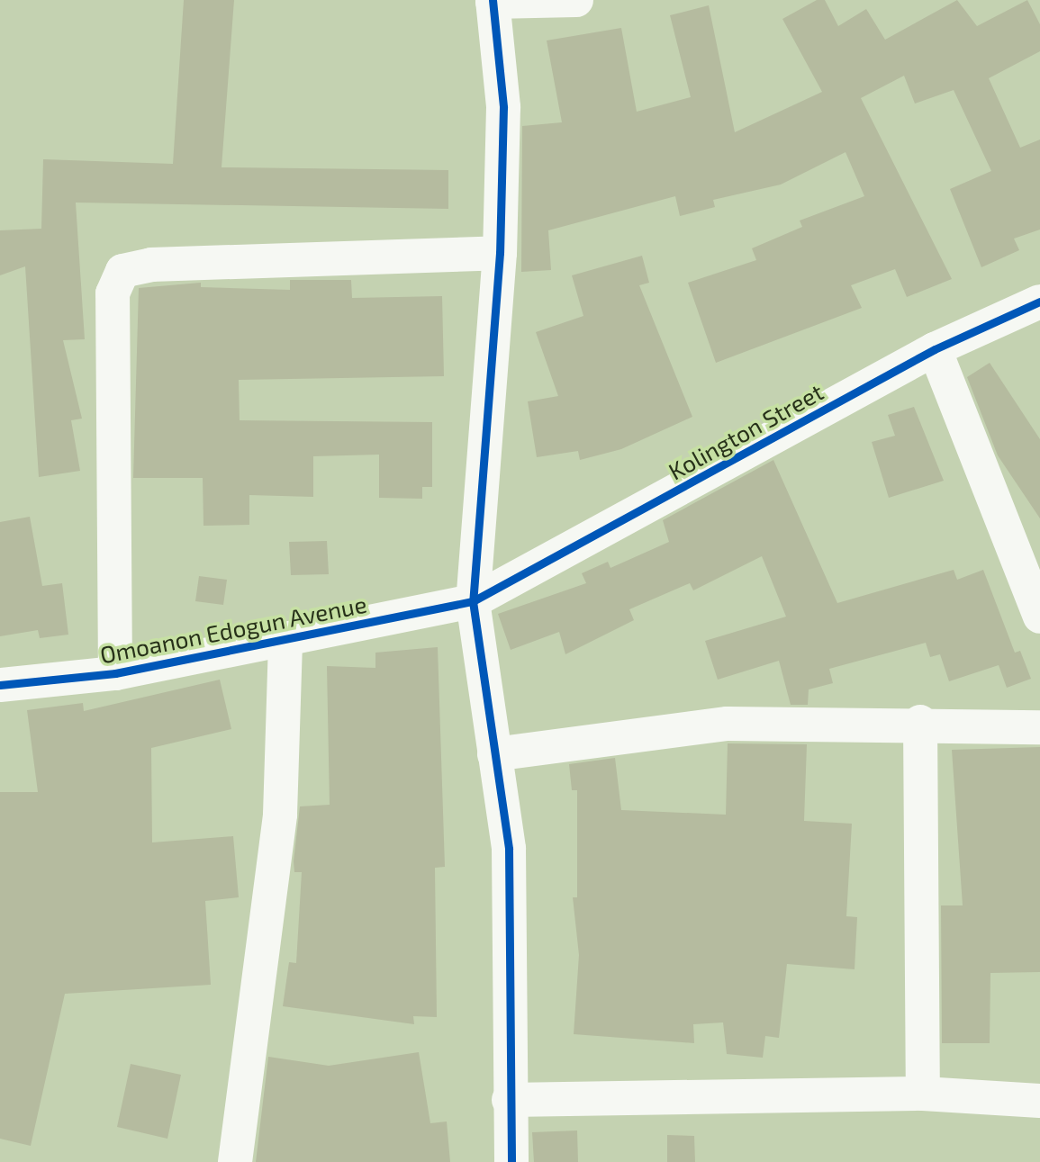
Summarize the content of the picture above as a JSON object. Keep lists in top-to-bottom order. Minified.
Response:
{"streets":{"street":["Kolington Street","Omoanon Edogun Avenue"]},"crossings":[["Kolington Street","Omoanon Edogun Avenue"]]}
